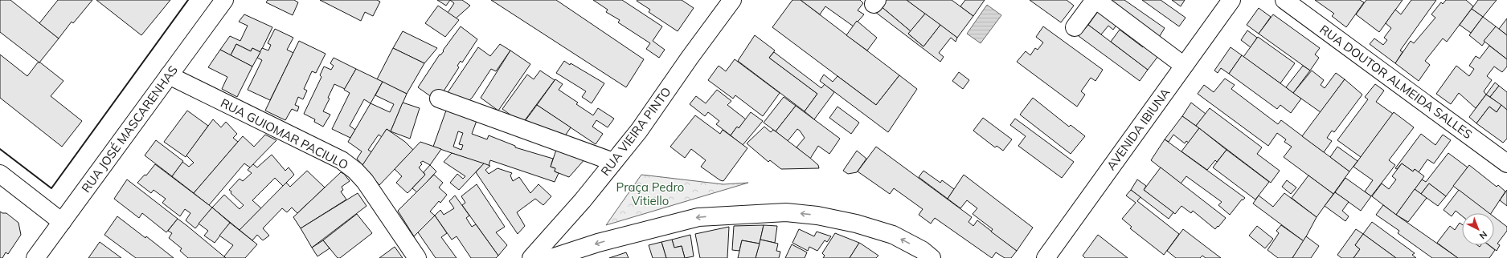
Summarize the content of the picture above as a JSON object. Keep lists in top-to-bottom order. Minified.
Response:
{"streets":{"street":["RUA DOUTOR ALMEIDA SALLES","RUA JOSÉ MASCARENHAS","AVENIDA IBIUNA","RUA VIEIRA PINTO","RUA GUIOMAR PACIULO"]},"crossings":[["RUA JOSÉ MASCARENHAS","RUA GUIOMAR PACIULO"]],"parks":["Praça Pedro Vitiello"],"north":"bottom right"}
